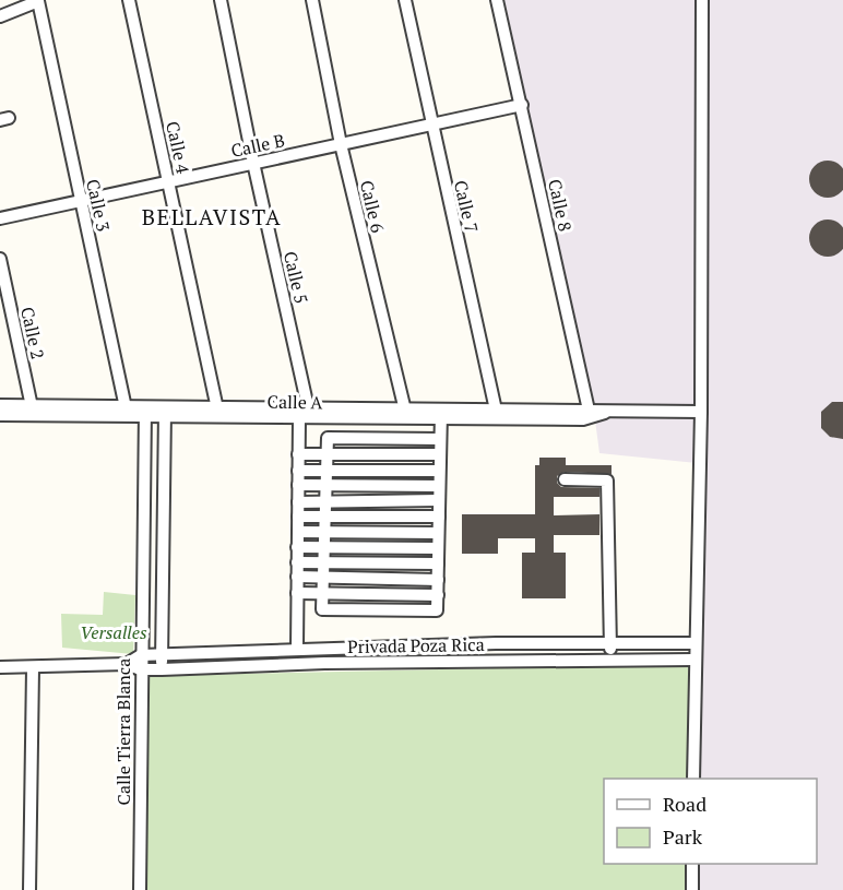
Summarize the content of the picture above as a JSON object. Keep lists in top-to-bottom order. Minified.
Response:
{"streets":{"street":["Calle B","Calle 4","Calle 3","Calle 8","Calle 6","Calle 7","Calle 5","Calle 2","Calle A","Privada Poza Rica","Calle Tierra Blanca"]},"crossings":[["Calle B","Calle 4"],["Calle B","Calle 3"],["Calle B","Calle 8"],["Calle B","Calle 6"],["Calle B","Calle 7"],["Calle B","Calle 5"],["Calle 4","Calle A"],["Calle 3","Calle A"],["Calle 8","Calle A"],["Calle 6","Calle A"],["Calle 7","Calle A"],["Calle 5","Calle A"],["Calle 2","Calle A"],["Calle A","Calle Tierra Blanca"],["Privada Poza Rica","Calle Tierra Blanca"]],"districts":["BELLAVISTA"],"parks":["Versalles"],"legend":["Road","Park"]}
